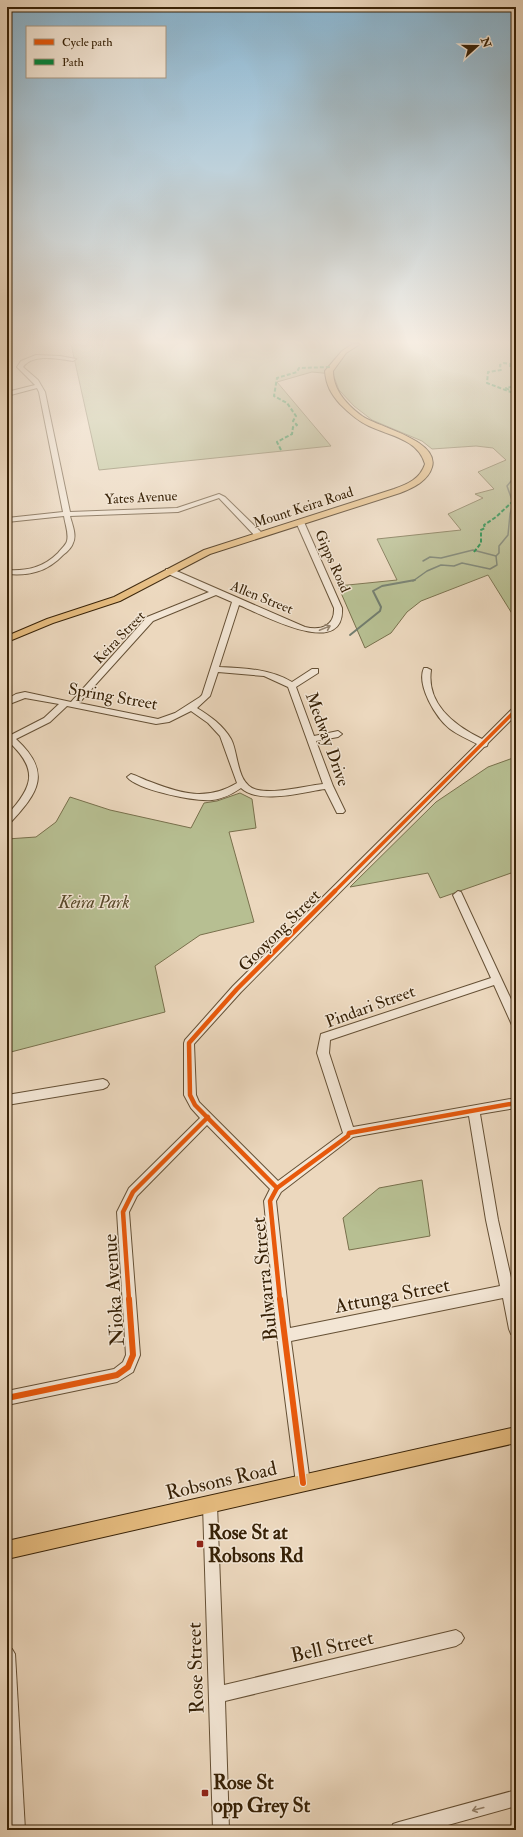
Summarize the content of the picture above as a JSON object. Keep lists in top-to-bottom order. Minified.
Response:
{"streets":{"main road":["Mount Keira Road","Robsons Road"],"street":["Yates Avenue","Gipps Road","Allen Street","Keira Street","Spring Street","Medway Drive","Gooyong Street","Pindari Street","Bulwarra Street","Nioka Avenue","Attunga Street","Bell Street","Rose Street"]},"crossings":[["Yates Avenue","Mount Keira Road"],["Mount Keira Road","Gipps Road"],["Mount Keira Road","Allen Street"],["Gipps Road","Allen Street"],["Allen Street","Keira Street"],["Allen Street","Spring Street"],["Keira Street","Spring Street"],["Spring Street","Medway Drive"],["Gooyong Street","Bulwarra Street"],["Gooyong Street","Nioka Avenue"],["Bulwarra Street","Attunga Street"],["Bulwarra Street","Robsons Road"],["Robsons Road","Rose Street"],["Bell Street","Rose Street"]],"one_way":["Allen Street"],"parks":["Keira Park"],"places":{"transit":["Rose St at Robsons Rd","Rose St opp Grey St"]},"legend":["Cycle path","Path"],"north":"right"}
